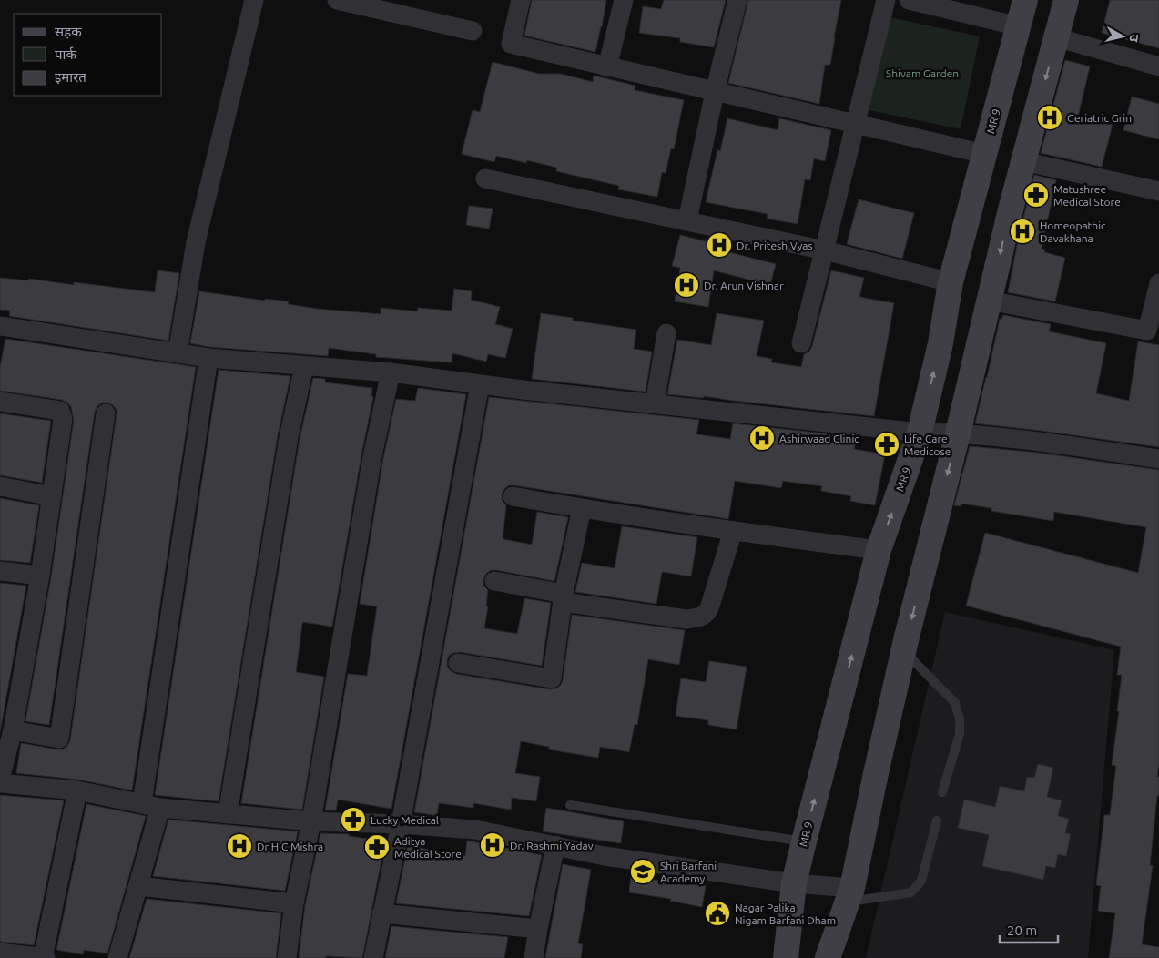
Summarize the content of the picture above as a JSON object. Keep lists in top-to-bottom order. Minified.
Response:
{"streets":{"main road":["MR 9"]},"parks":["Shivam Garden"],"places":{"hospital":["Geriatric Grin","Homeopathic Davakhana","Dr. Pritesh Vyas","Dr. Arun Vishnar","Ashirwaad Clinic","Dr. Rashmi Yadav","Dr H C Mishra"],"pharmacy":["Matushree Medical Store","Life Care Medicose","Lucky Medical","Aditya Medical Store"],"school or university":["Shri Barfani Academy"],"public building":["Nagar Palika Nigam Barfani Dham"]},"legend":["सड़क","पार्क","इमारत"],"scale_bar":"20 m","north":"right"}
